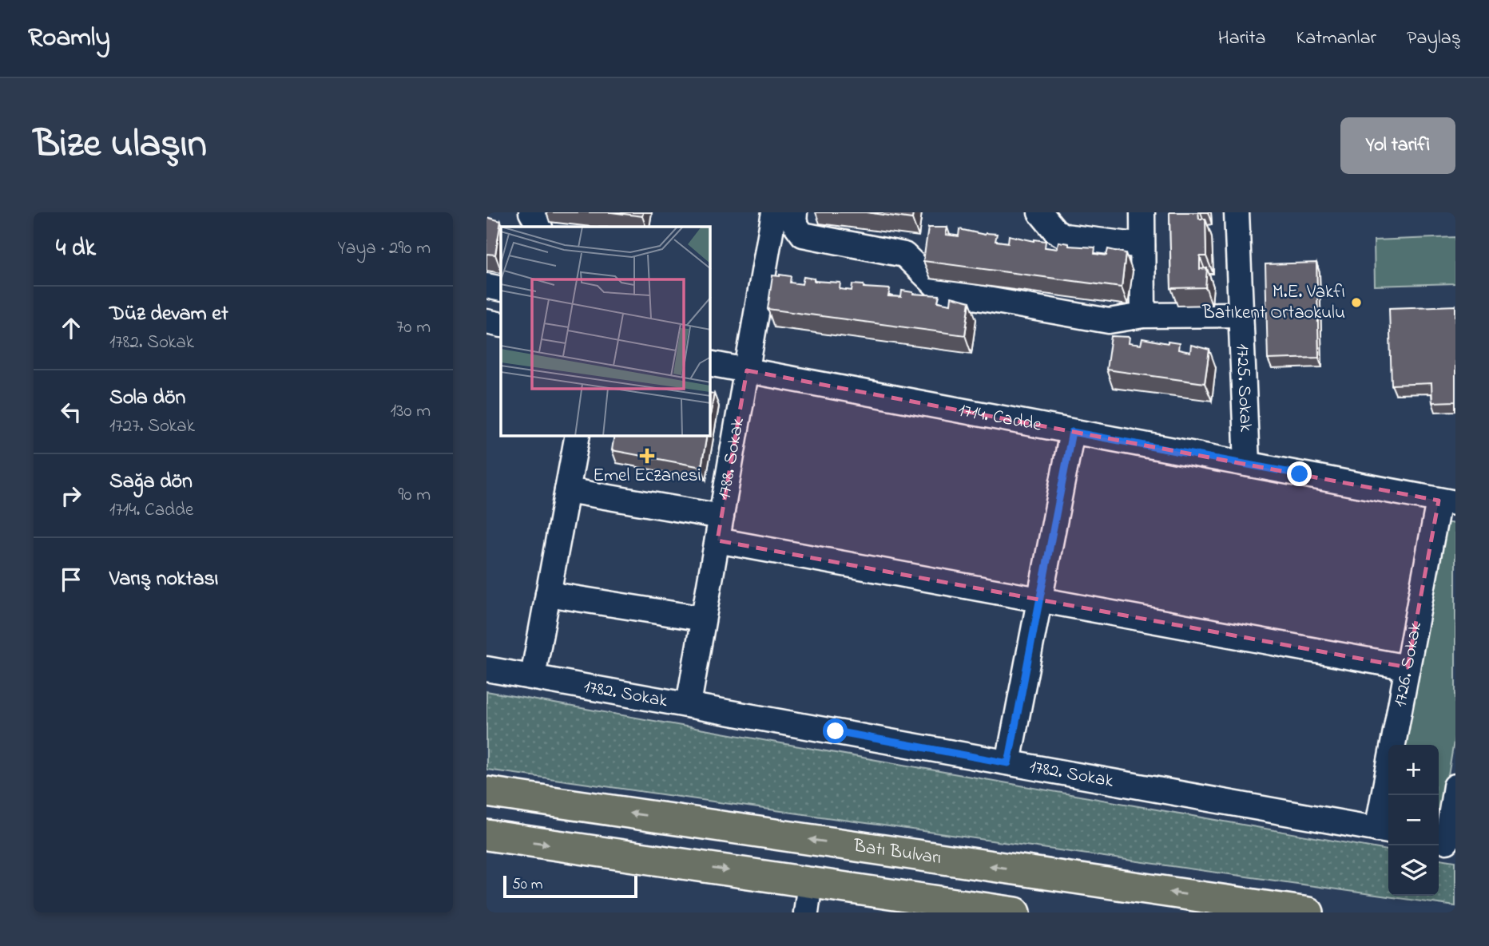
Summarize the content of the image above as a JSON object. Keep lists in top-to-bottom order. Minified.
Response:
{"streets":{"main road":["Batı Bulvarı"],"street":["1725. Sokak","1714. Cadde","1788. Sokak","1726. Sokak","1782. Sokak"]},"crossings":[["1725. Sokak","1714. Cadde"],["1714. Cadde","1788. Sokak"],["1714. Cadde","1726. Sokak"],["1788. Sokak","1782. Sokak"],["1726. Sokak","1782. Sokak"]],"places":{"other":["M.E. Vakfı Batıkent Ortaokulu"],"health":["Emel Eczanesi"]},"scale_bar":"50 m","page":{"header":"Roamly","nav":["Harita","Katmanlar","Paylaş"],"title":"Bize ulaşın","buttons":"Yol tarifi","heading":["4 dk","Yaya · 290 m"],"list":[["Düz devam et","1782. Sokak","70 m"],["Sola dön","1727. Sokak","130 m"],["Sağa dön","1714. Cadde","90 m"],"Varış noktası"],"map_buttons":["+","−"],"scale":"50 m"}}
